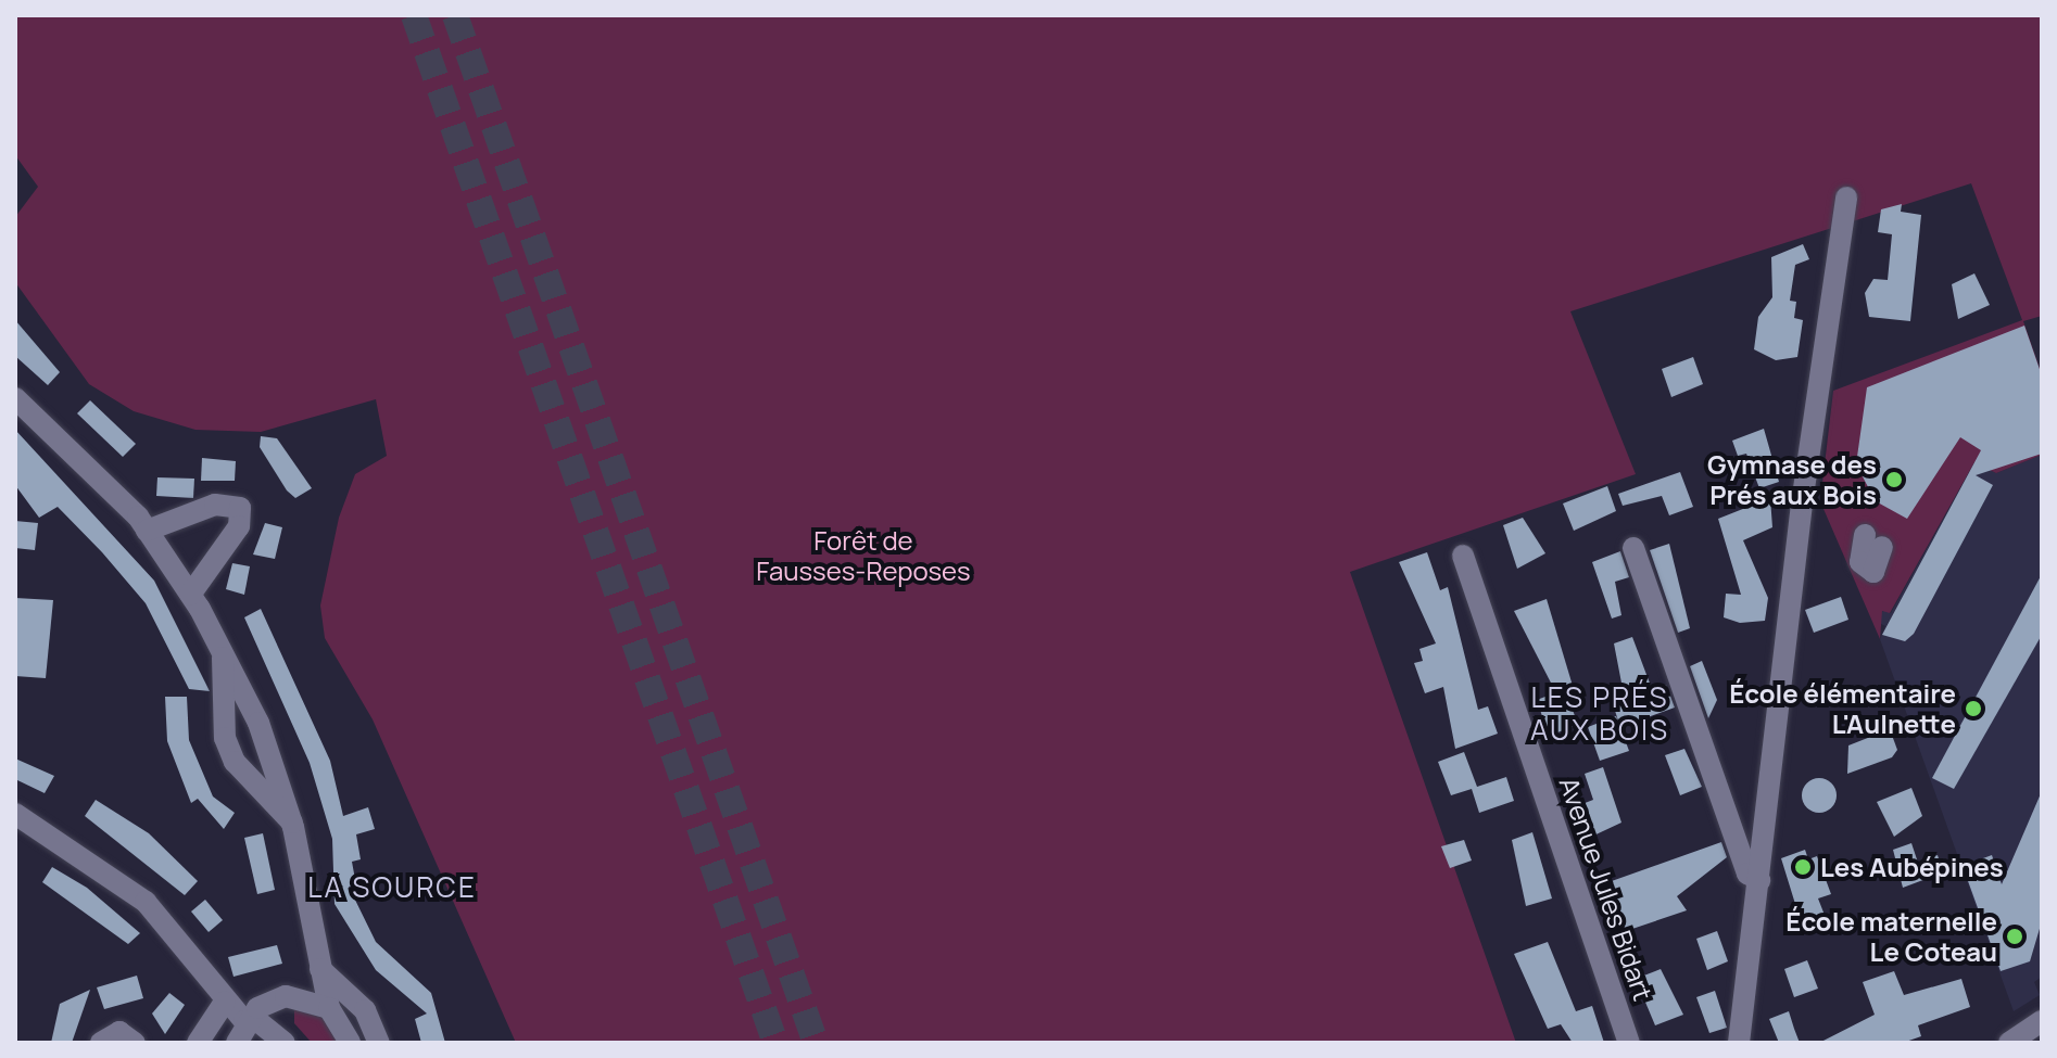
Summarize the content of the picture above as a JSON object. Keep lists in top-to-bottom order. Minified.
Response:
{"streets":{"street":["Avenue Jules Bidart"]},"districts":["LES PRÉS AUX BOIS","LA SOURCE"],"parks":["Forêt de Fausses-Reposes"],"places":["Gymnase des Prés aux Bois","École élémentaire L'Aulnette","Les Aubépines","École maternelle Le Coteau"]}
